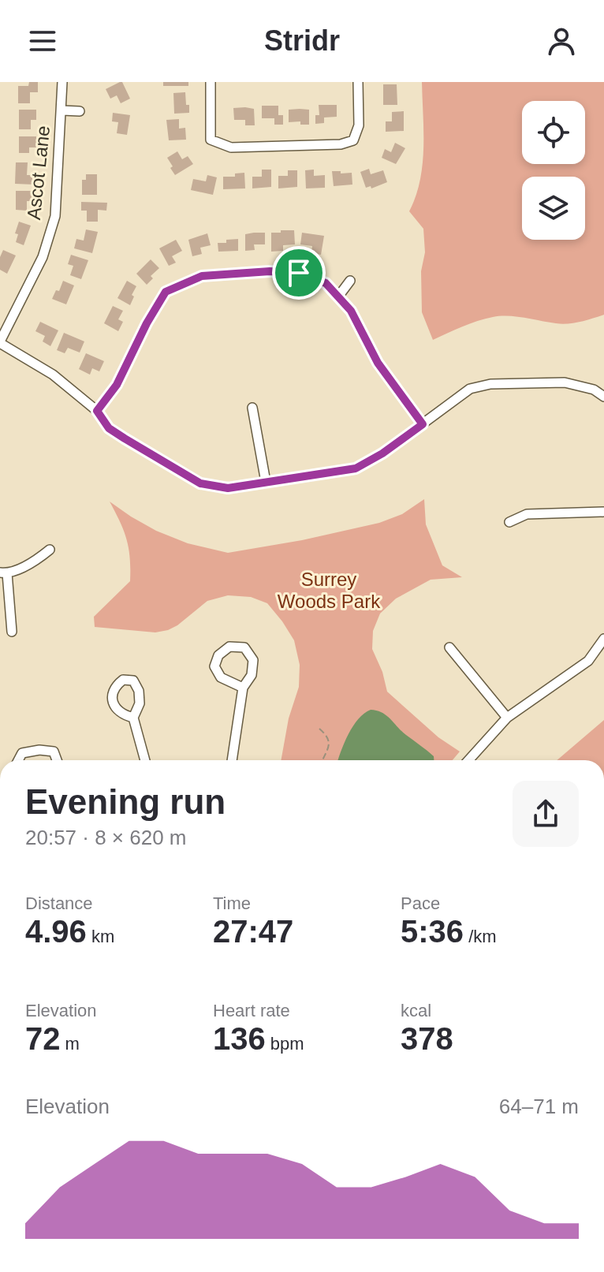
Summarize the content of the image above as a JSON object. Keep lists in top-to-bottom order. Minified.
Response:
{"streets":{"street":["Ascot Lane"]},"parks":["Surrey Woods Park"],"page":{"header":"Stridr","heading":["Evening run","20:57 · 8 × 620 m"],"stats":[["Distance","4.96 km"],["Time","27:47"],["Pace","5:36 /km"],["Elevation","72 m"],["Heart rate","136 bpm"],["kcal","378"]],"chart":["Elevation","64–71 m"]}}
